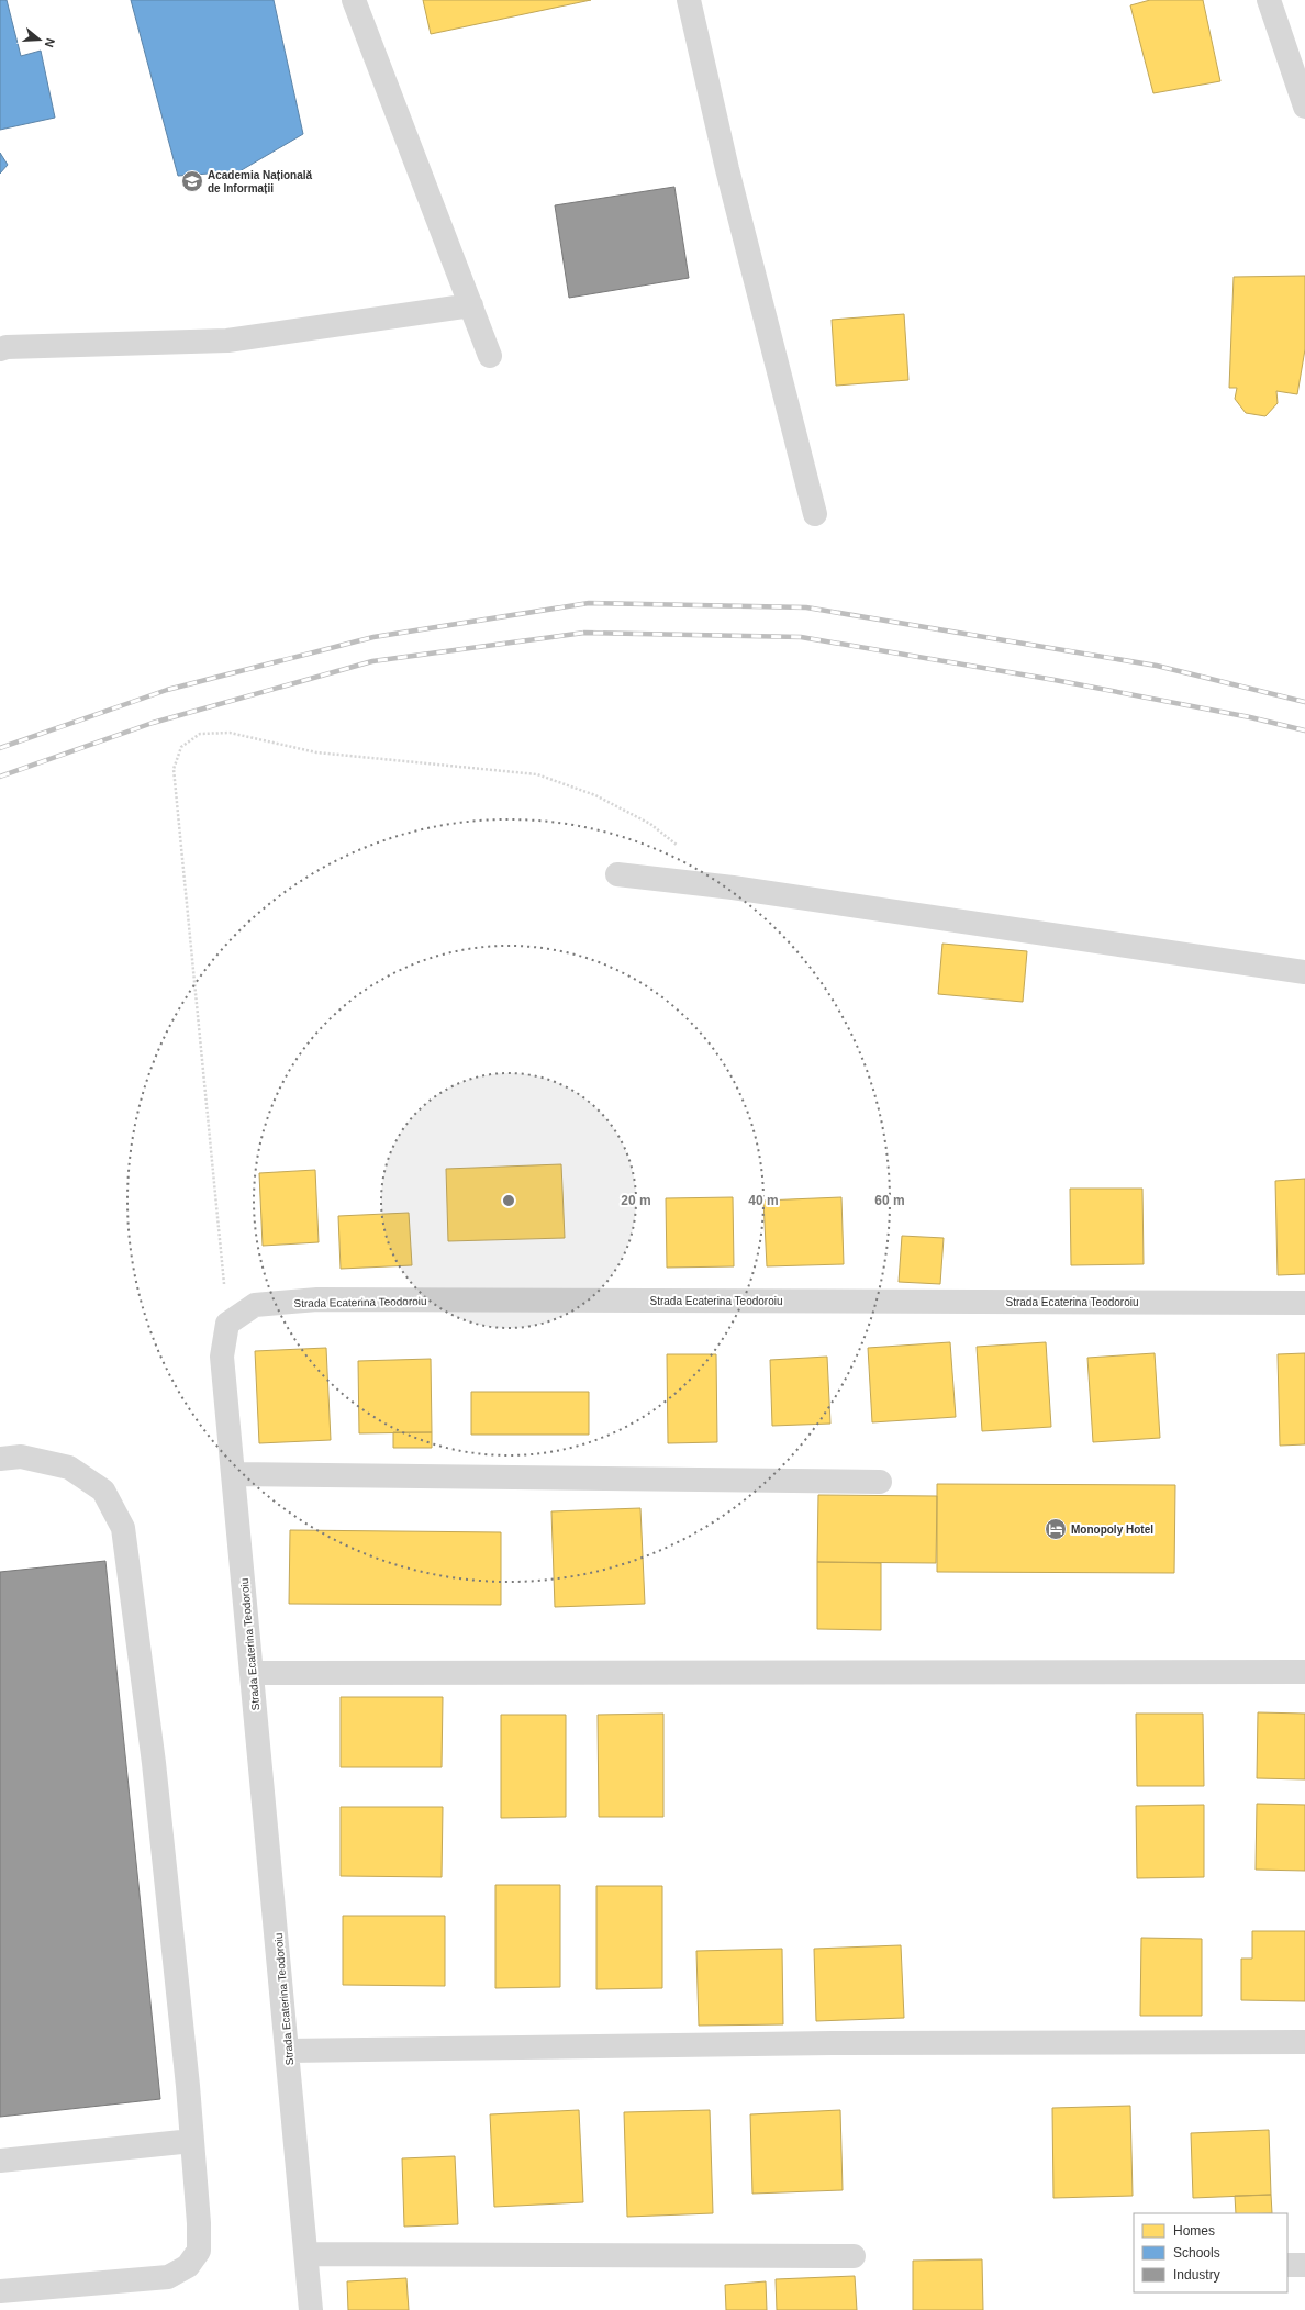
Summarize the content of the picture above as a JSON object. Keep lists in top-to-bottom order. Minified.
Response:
{"streets":{"street":["Strada Ecaterina Teodoroiu"]},"places":{"school or university":["Academia Națională de Informații"],"hotel":["Monopoly Hotel"]},"legend":["Homes","Schools","Industry"],"north":"right","rings":["20 m","40 m","60 m"]}
